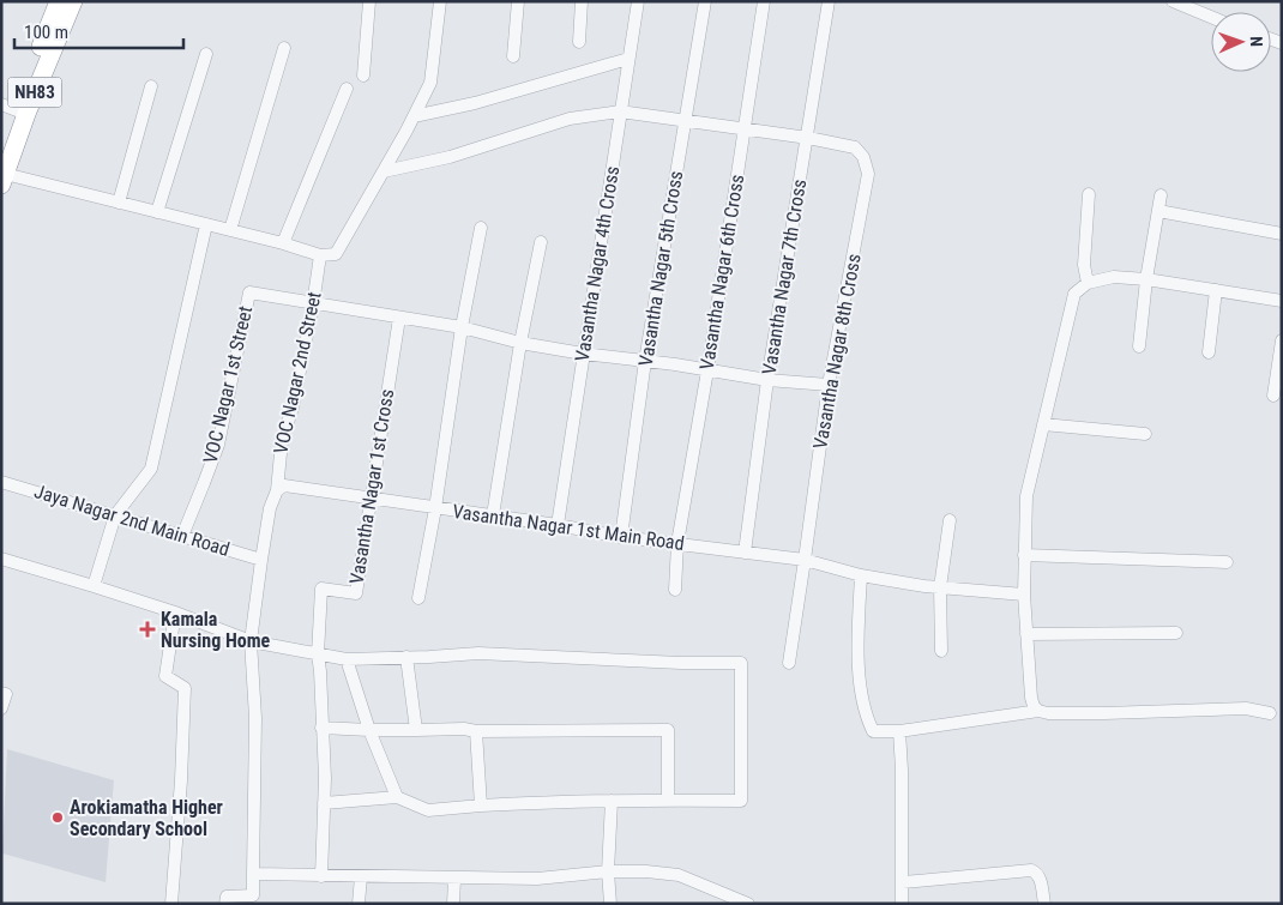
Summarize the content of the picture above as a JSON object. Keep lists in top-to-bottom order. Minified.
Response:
{"streets":{"highway":["NH83"],"street":["Vasantha Nagar 4th Cross","Vasantha Nagar 5th Cross","Vasantha Nagar 6th Cross","Vasantha Nagar 7th Cross","Vasantha Nagar 8th Cross","VOC Nagar 2nd Street","VOC Nagar 1st Street","Vasantha Nagar 1st Cross","Jaya Nagar 2nd Main Road","Vasantha Nagar 1st Main Road"]},"crossings":[["Vasantha Nagar 4th Cross","Vasantha Nagar 1st Main Road"],["Vasantha Nagar 5th Cross","Vasantha Nagar 1st Main Road"],["Vasantha Nagar 6th Cross","Vasantha Nagar 1st Main Road"],["Vasantha Nagar 7th Cross","Vasantha Nagar 8th Cross"],["Vasantha Nagar 7th Cross","Vasantha Nagar 1st Main Road"],["Vasantha Nagar 8th Cross","Vasantha Nagar 1st Main Road"],["VOC Nagar 2nd Street","VOC Nagar 1st Street"],["VOC Nagar 2nd Street","Jaya Nagar 2nd Main Road"],["VOC Nagar 2nd Street","Vasantha Nagar 1st Main Road"],["VOC Nagar 1st Street","Jaya Nagar 2nd Main Road"],["Vasantha Nagar 1st Cross","Vasantha Nagar 1st Main Road"]],"places":{"health":["Kamala Nursing Home"],"other":["Arokiamatha Higher Secondary School"]},"scale_bar":"100 m","north":"right"}
